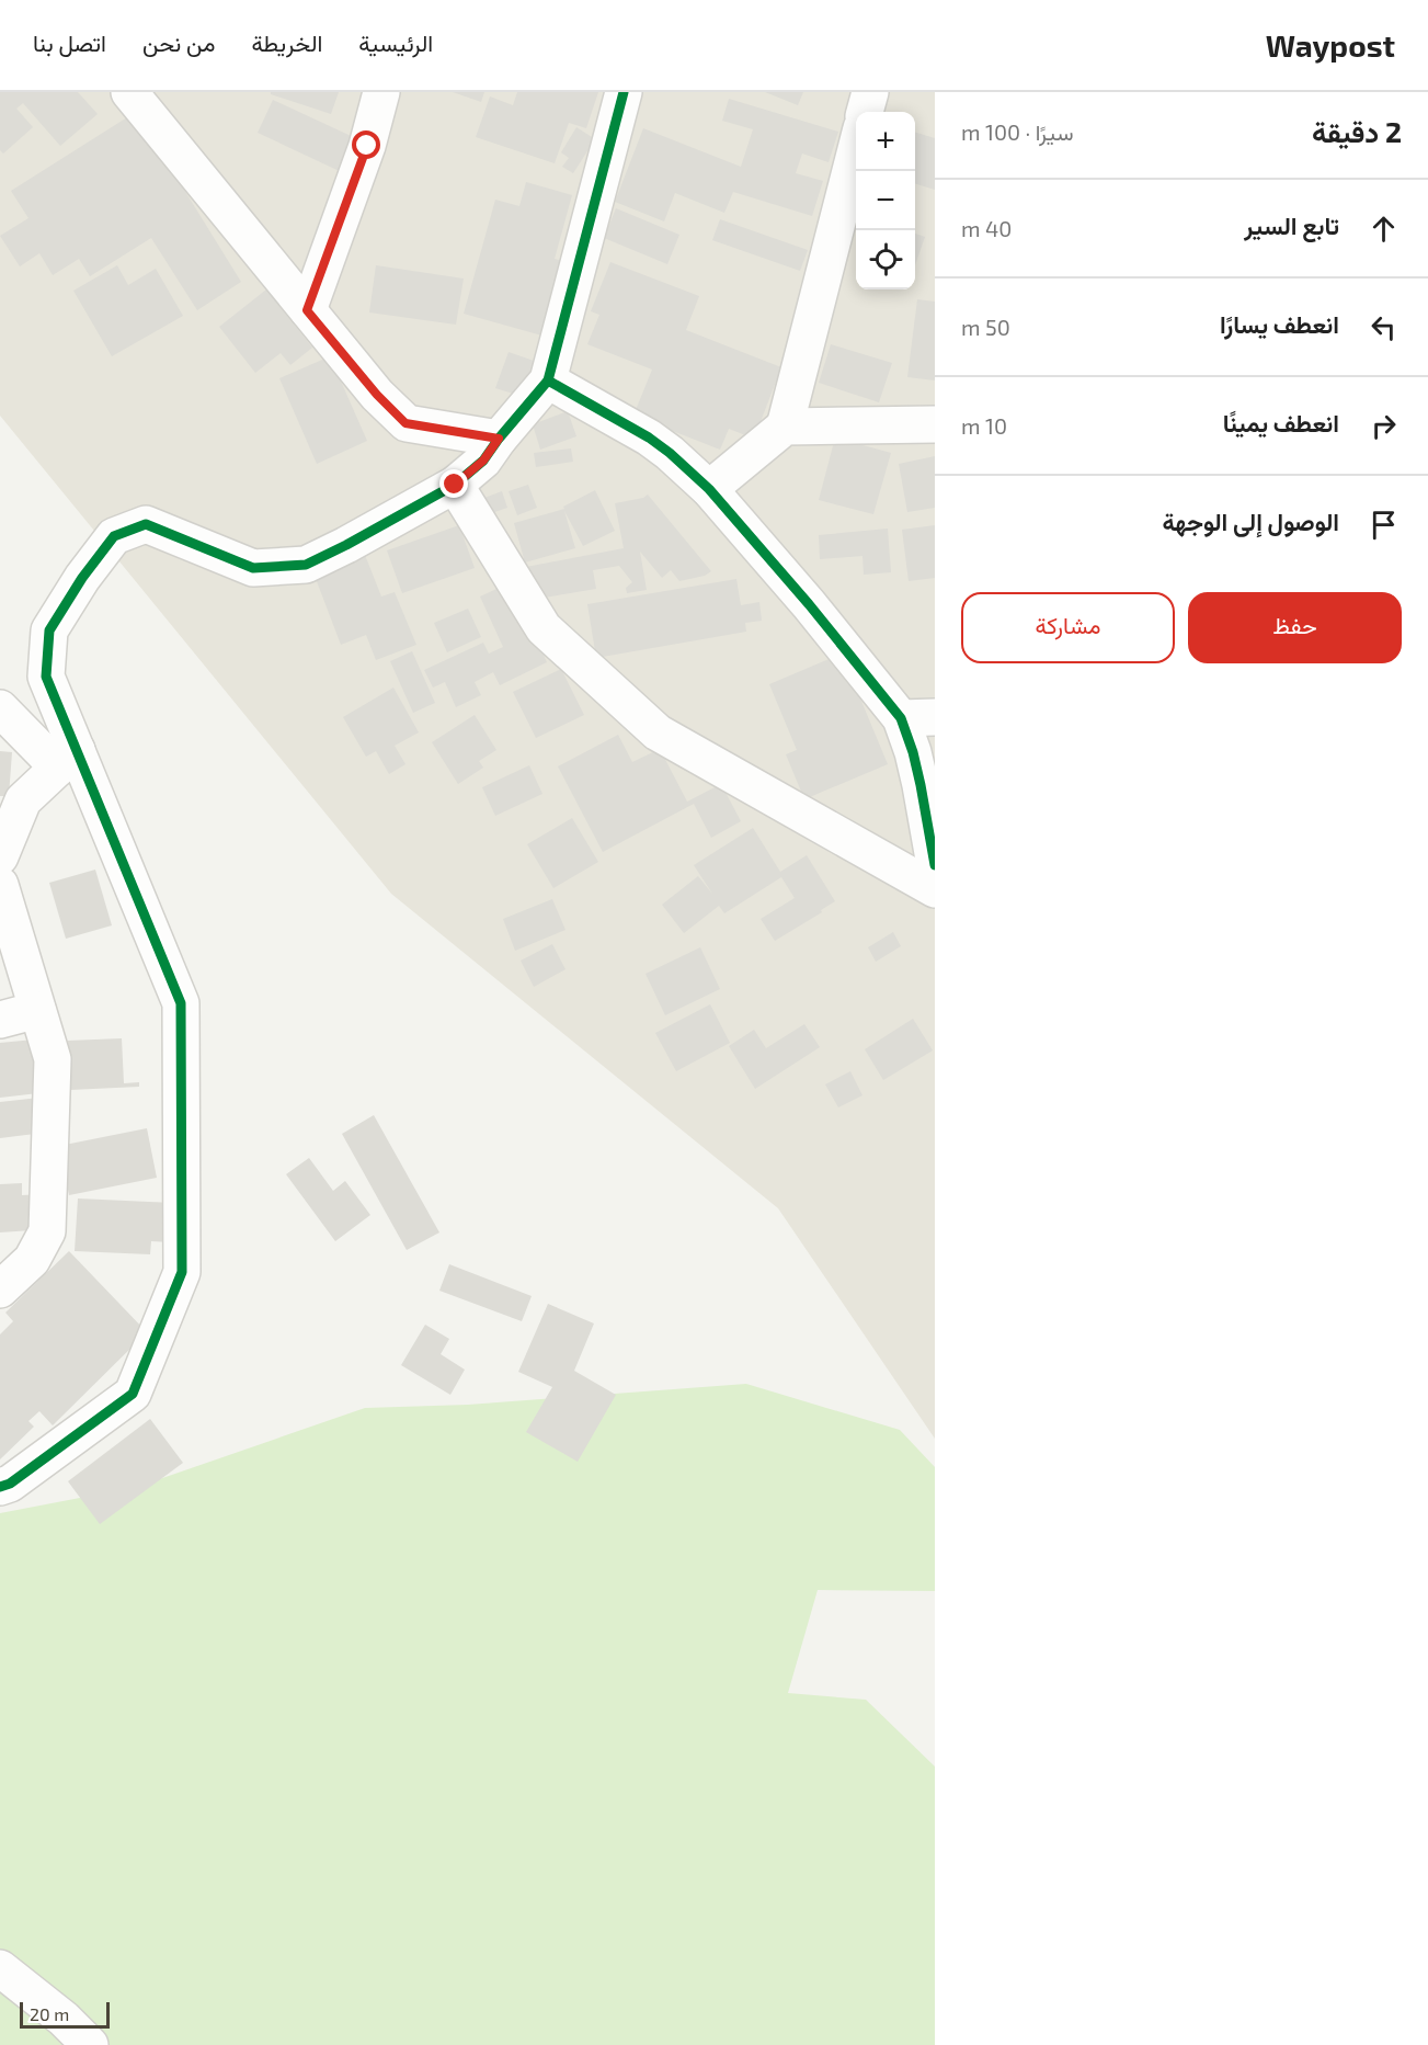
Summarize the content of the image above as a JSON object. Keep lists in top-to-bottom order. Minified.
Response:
{"scale_bar":"20 m","page":{"header":"Waypost","nav":["الرئيسية","الخريطة","من نحن","اتصل بنا"],"heading":["2 دقيقة","سيرًا · 100 m"],"map_buttons":["+","−"],"list":[["تابع السير","40 m"],["انعطف يسارًا","50 m"],["انعطف يمينًا","10 m"],"الوصول إلى الوجهة"],"buttons":["حفظ","مشاركة"],"scale":"20 m"}}
